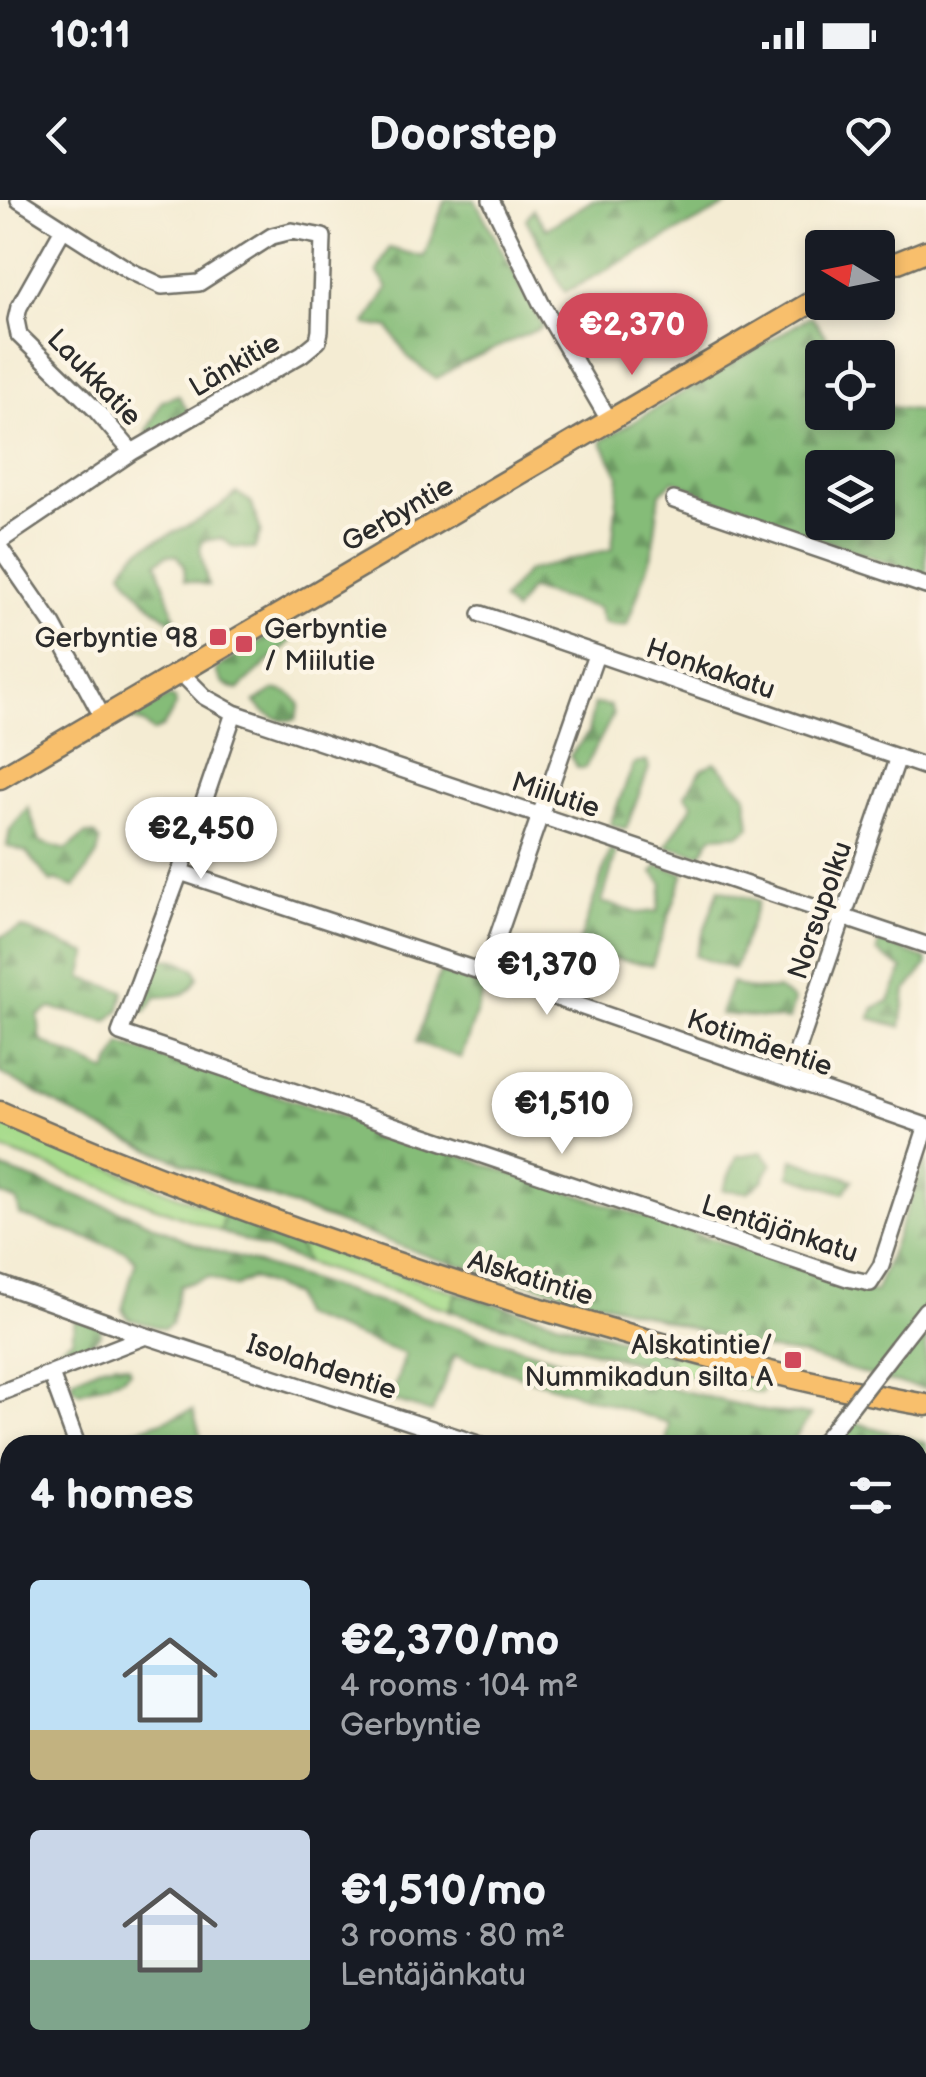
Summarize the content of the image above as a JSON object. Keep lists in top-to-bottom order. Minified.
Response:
{"streets":{"main road":["Gerbyntie","Alskatintie"],"street":["Länkitie","Laukkatie","Honkakatu","Miilutie","Norsupolku","Kotimäentie","Lentäjänkatu","Isolahdentie"]},"crossings":[["Länkitie","Laukkatie"],["Gerbyntie","Miilutie"],["Honkakatu","Norsupolku"],["Miilutie","Norsupolku"],["Norsupolku","Kotimäentie"],["Kotimäentie","Lentäjänkatu"]],"places":{"transit":["Gerbyntie 98","Gerbyntie / Miilutie","Alskatintie/ Nummikadun silta A"]},"north":"left","page":{"status":"10:11","header":"Doorstep","price":["€2,370","€2,450","€1,370","€1,510"],"heading":"4 homes","list":[{"name":"€2,370/mo","note":"4 rooms · 104 m² · Gerbyntie"},{"name":"€1,510/mo","note":"3 rooms · 80 m² · Lentäjänkatu"}]}}
